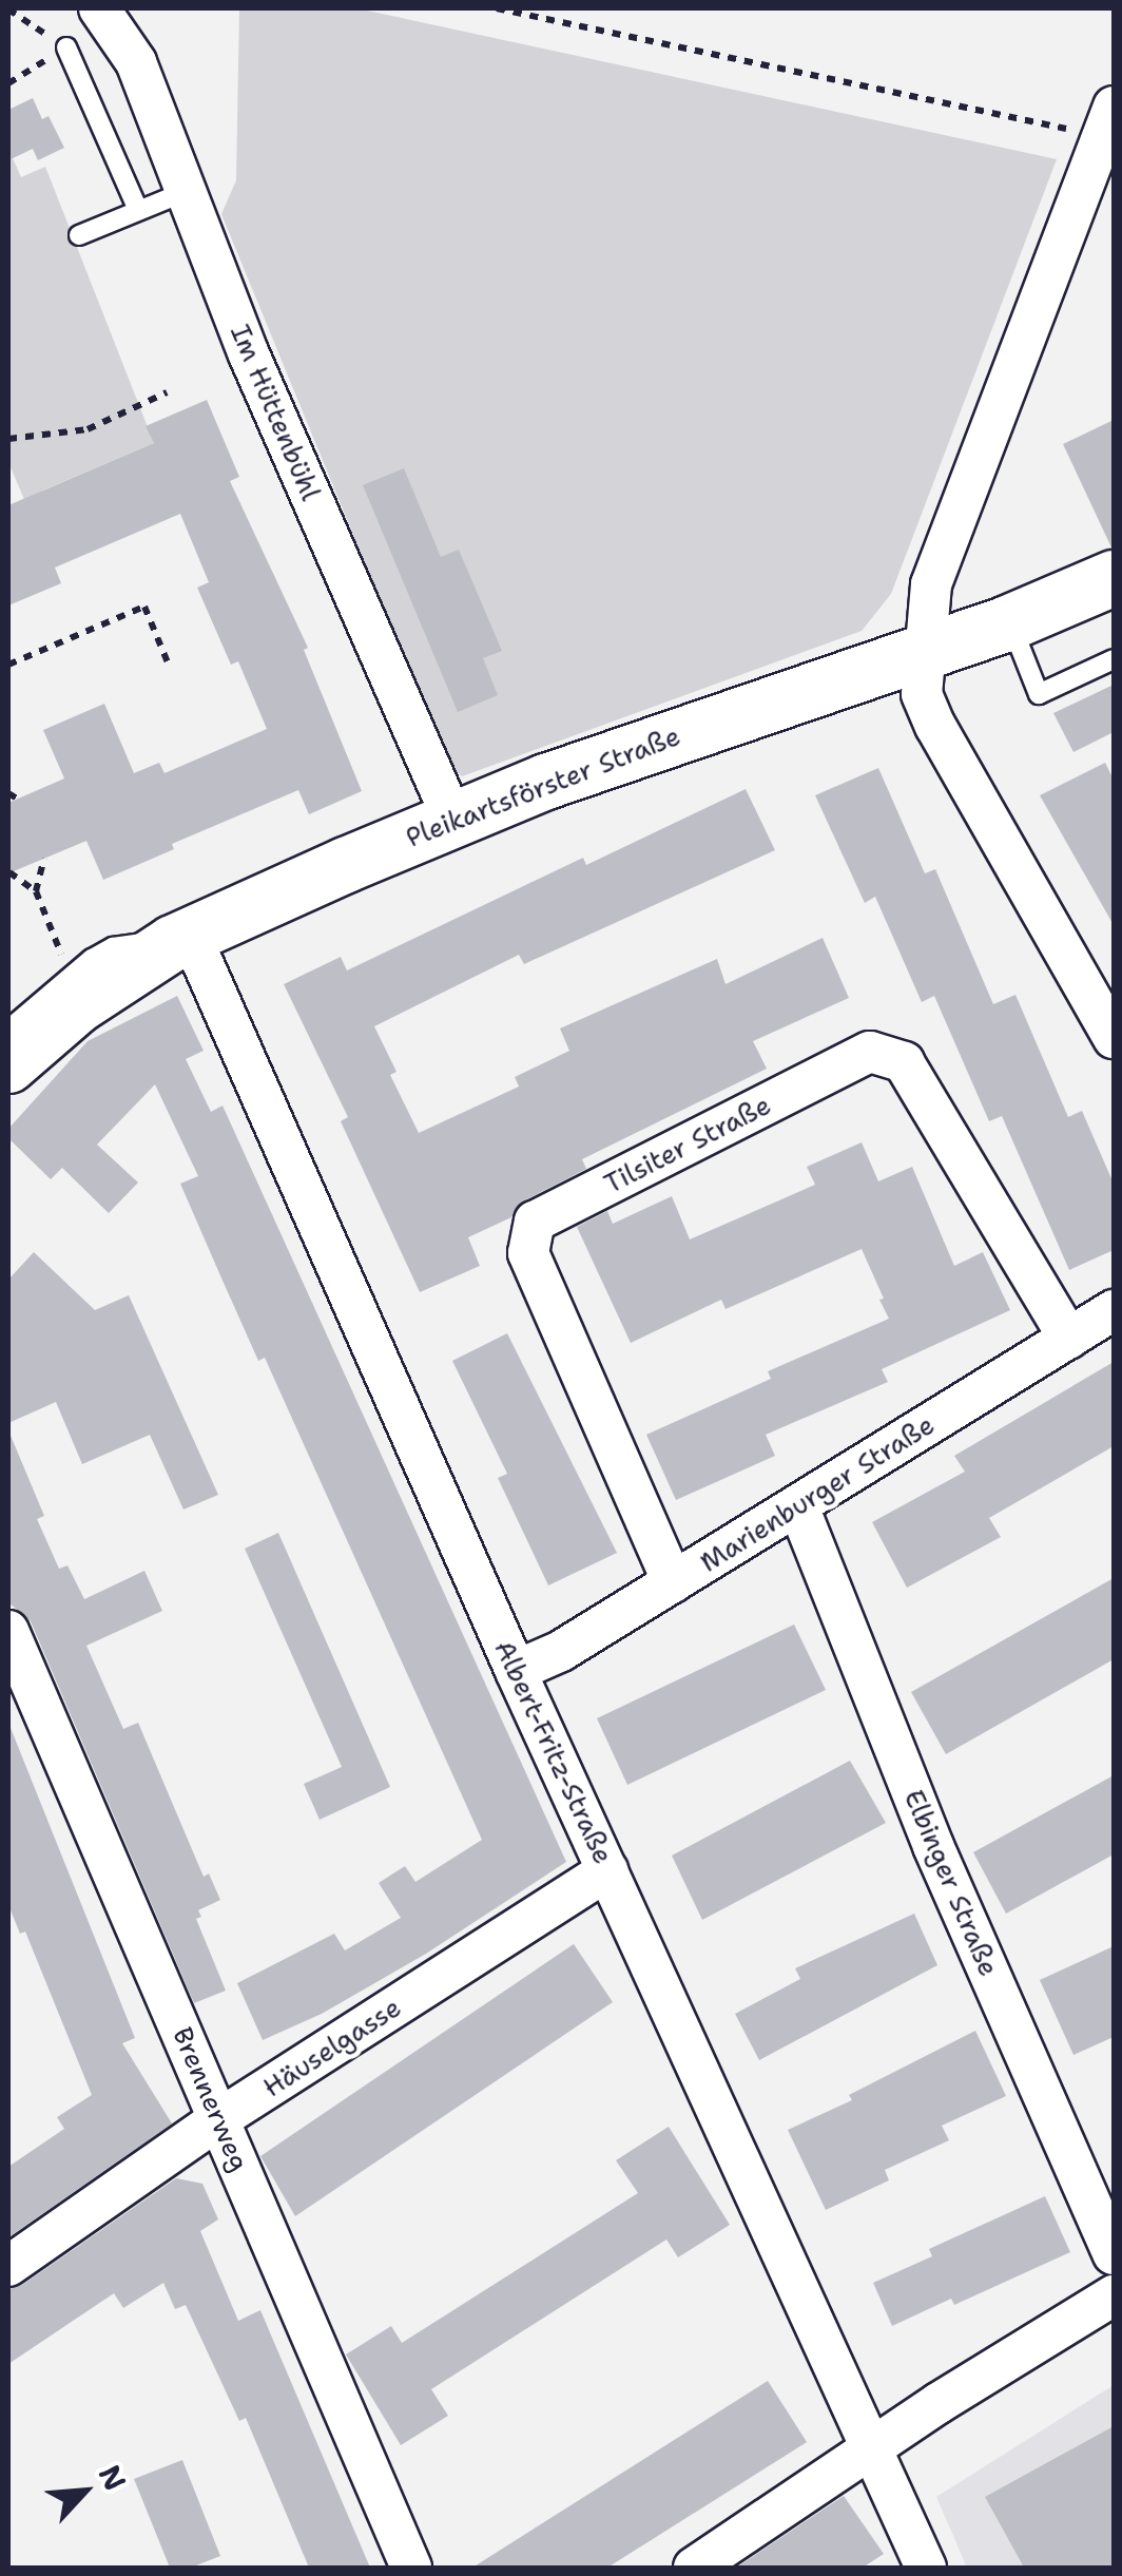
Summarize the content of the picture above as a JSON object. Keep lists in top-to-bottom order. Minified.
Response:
{"streets":{"street":["Im Hüttenbühl","Pleikartsförster Straße","Tilsiter Straße","Marienburger Straße","Albert-Fritz-Straße","Elbinger Straße","Häuselgasse","Brennerweg"]},"crossings":[["Im Hüttenbühl","Pleikartsförster Straße"],["Pleikartsförster Straße","Albert-Fritz-Straße"],["Tilsiter Straße","Marienburger Straße"],["Marienburger Straße","Albert-Fritz-Straße"],["Marienburger Straße","Elbinger Straße"],["Albert-Fritz-Straße","Häuselgasse"],["Häuselgasse","Brennerweg"]],"north":"top right"}
